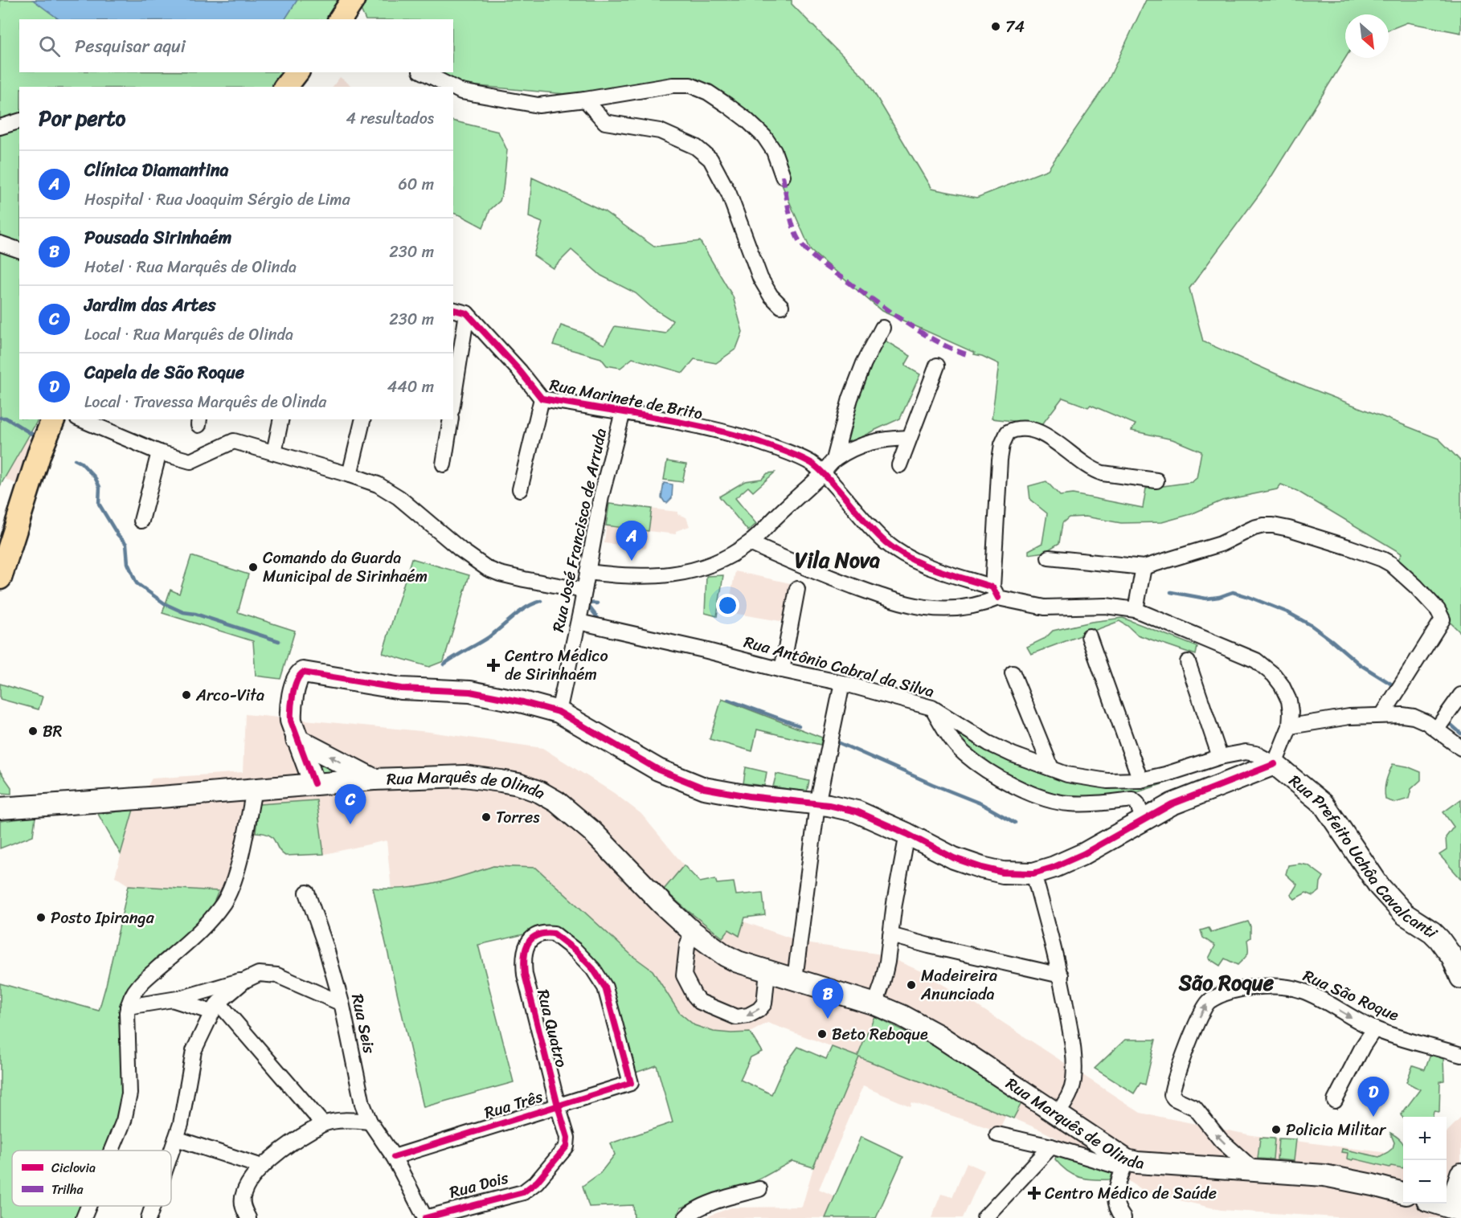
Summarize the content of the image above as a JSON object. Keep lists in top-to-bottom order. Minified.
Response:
{"streets":{"main road":["Rua Marquês de Olinda","Rua Prefeito Uchôa Cavalcanti"],"street":["Rua Marinete de Brito","Rua José Francisco de Arruda","Rua Antônio Cabral da Silva","Rua São Roque","Rua Seis","Rua Quatro","Rua Três","Rua Dois"]},"crossings":[["Rua Marinete de Brito","Rua José Francisco de Arruda"],["Rua José Francisco de Arruda","Rua Antônio Cabral da Silva"],["Rua Antônio Cabral da Silva","Rua Prefeito Uchôa Cavalcanti"],["Rua Marquês de Olinda","Rua São Roque"],["Rua Seis","Rua Três"],["Rua Seis","Rua Dois"],["Rua Quatro","Rua Três"],["Rua Quatro","Rua Dois"],["Rua Três","Rua Dois"]],"districts":["Vila Nova","São Roque"],"places":{"other":["74","Comando da Guarda Municipal de Sirinhaém","Arco-Vita","BR","Torres","Posto Ipiranga","Madeireira Anunciada","Beto Reboque","Policia Militar"],"health":["Centro Médico de Sirinhaém","Centro Médico de Saúde"]},"legend":["Ciclovia","Trilha"],"north":"bottom right","page":{"search":"Pesquisar aqui","heading":["Por perto","4 resultados"],"list":[{"mark":"A","name":"Clínica Diamantina","note":"Hospital · Rua Joaquim Sérgio de Lima","value":"60 m"},{"mark":"B","name":"Pousada Sirinhaém","note":"Hotel · Rua Marquês de Olinda","value":"230 m"},{"mark":"C","name":"Jardim das Artes","note":"Local · Rua Marquês de Olinda","value":"230 m"},{"mark":"D","name":"Capela de São Roque","note":"Local · Travessa Marquês de Olinda","value":"440 m"}],"pins":["A","C","B","D"],"map_buttons":["+","−"]}}
